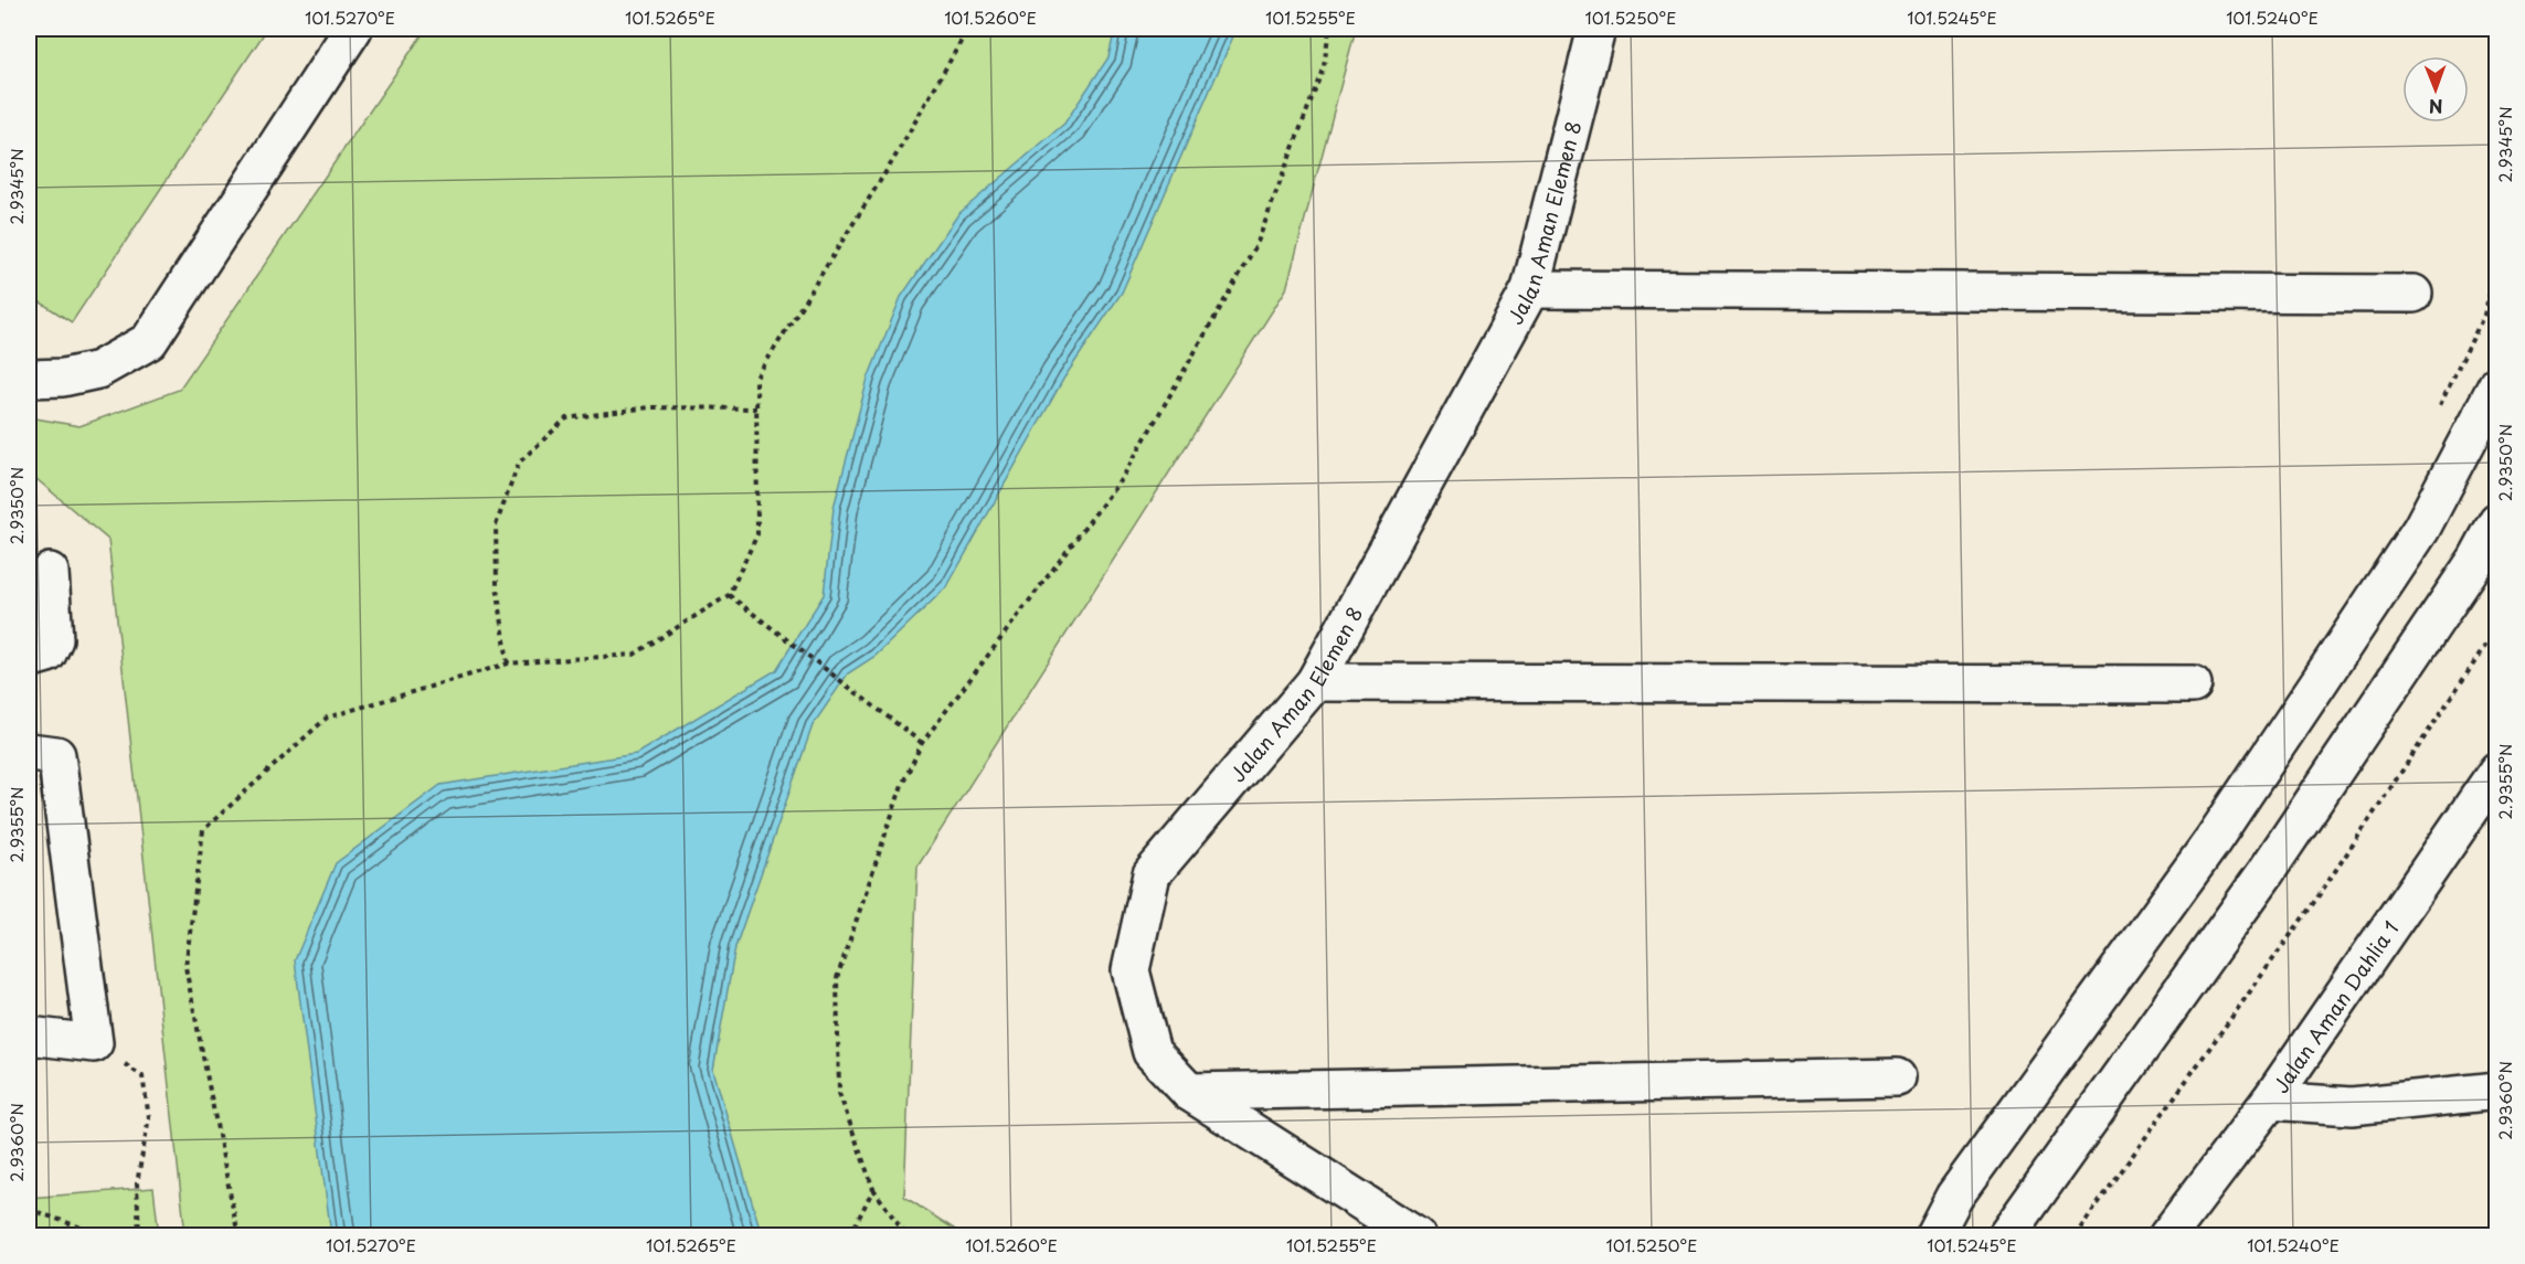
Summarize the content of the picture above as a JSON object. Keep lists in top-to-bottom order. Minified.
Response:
{"streets":{"street":["Jalan Aman Elemen 8","Jalan Aman Dahlia 1"]},"north":"bottom","coordinates":["101.5270°E","101.5265°E","101.5260°E","101.5255°E","101.5250°E","101.5245°E","101.5240°E","2.9345°N","2.9350°N","2.9355°N","2.9360°N"]}
